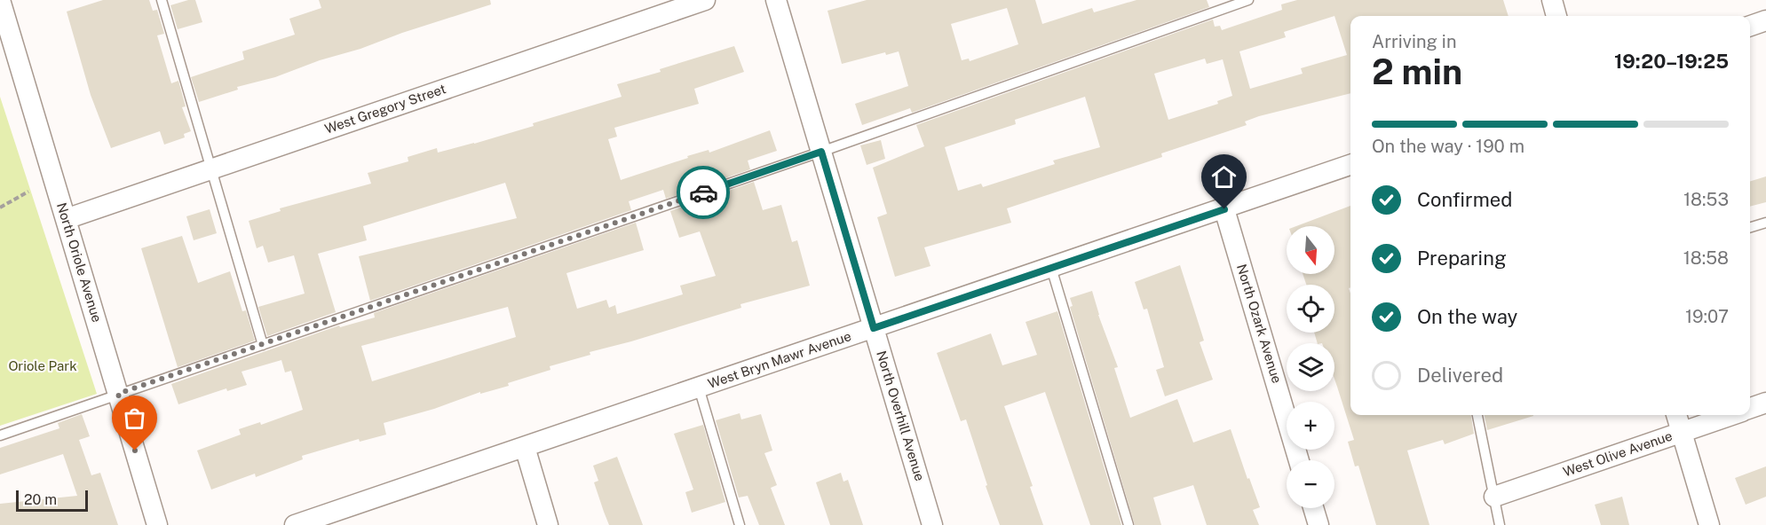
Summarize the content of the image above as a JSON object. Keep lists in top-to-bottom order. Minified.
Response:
{"streets":{"street":["West Gregory Street","North Oriole Avenue","North Ozark Avenue","West Bryn Mawr Avenue","North Overhill Avenue","West Olive Avenue"]},"crossings":[["West Gregory Street","North Oriole Avenue"],["North Ozark Avenue","West Bryn Mawr Avenue"],["West Bryn Mawr Avenue","North Overhill Avenue"]],"parks":["Oriole Park"],"scale_bar":"20 m","north":"bottom","page":{"heading":["2 min","Arriving in","19:20–19:25"],"bar":"On the way · 190 m","list":[["Confirmed","18:53"],["Preparing","18:58"],["On the way","19:07"],"Delivered"],"map_buttons":["+","−"],"scale":"20 m"}}
